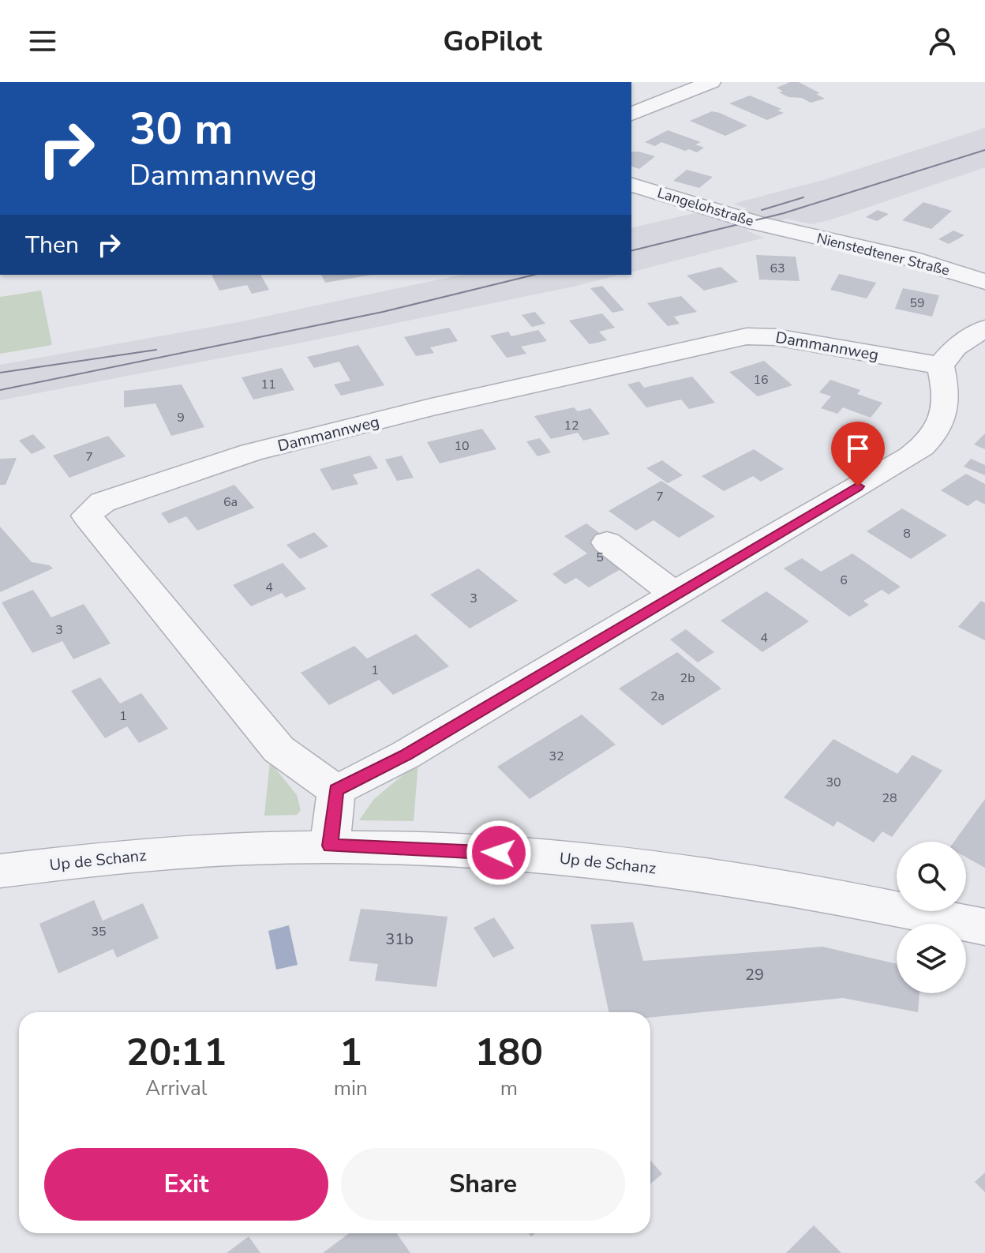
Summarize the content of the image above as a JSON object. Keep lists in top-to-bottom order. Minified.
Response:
{"streets":{"street":["Langelohstraße","Nienstedtener Straße","Dammannweg","Up de Schanz"]},"crossings":[["Langelohstraße","Nienstedtener Straße"]],"house_numbers":["63","59","16","11","9","12","10","7","7","6a","8","5","6","4","3","3","4","1","2b","2a","1","32","30","28","35","31b","29"],"page":{"header":"GoPilot","turn":["30 m","Dammannweg"],"then":"Then","eta":["20:11","Arrival","1","min","180","m"],"buttons":["Exit","Share"]}}
